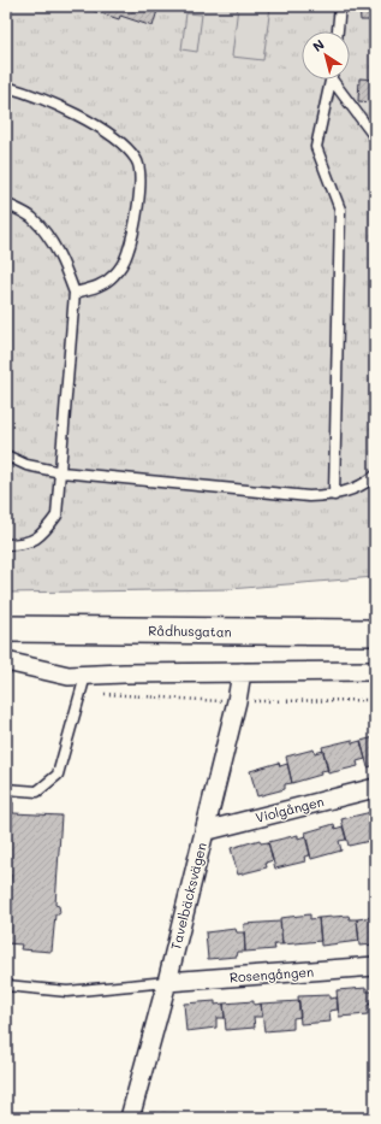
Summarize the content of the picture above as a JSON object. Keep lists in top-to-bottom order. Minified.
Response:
{"streets":{"main road":["Rådhusgatan"],"street":["Violgången","Tavelbäcksvägen","Rosengången"]},"crossings":[["Violgången","Tavelbäcksvägen"],["Tavelbäcksvägen","Rosengången"]],"north":"top left"}
